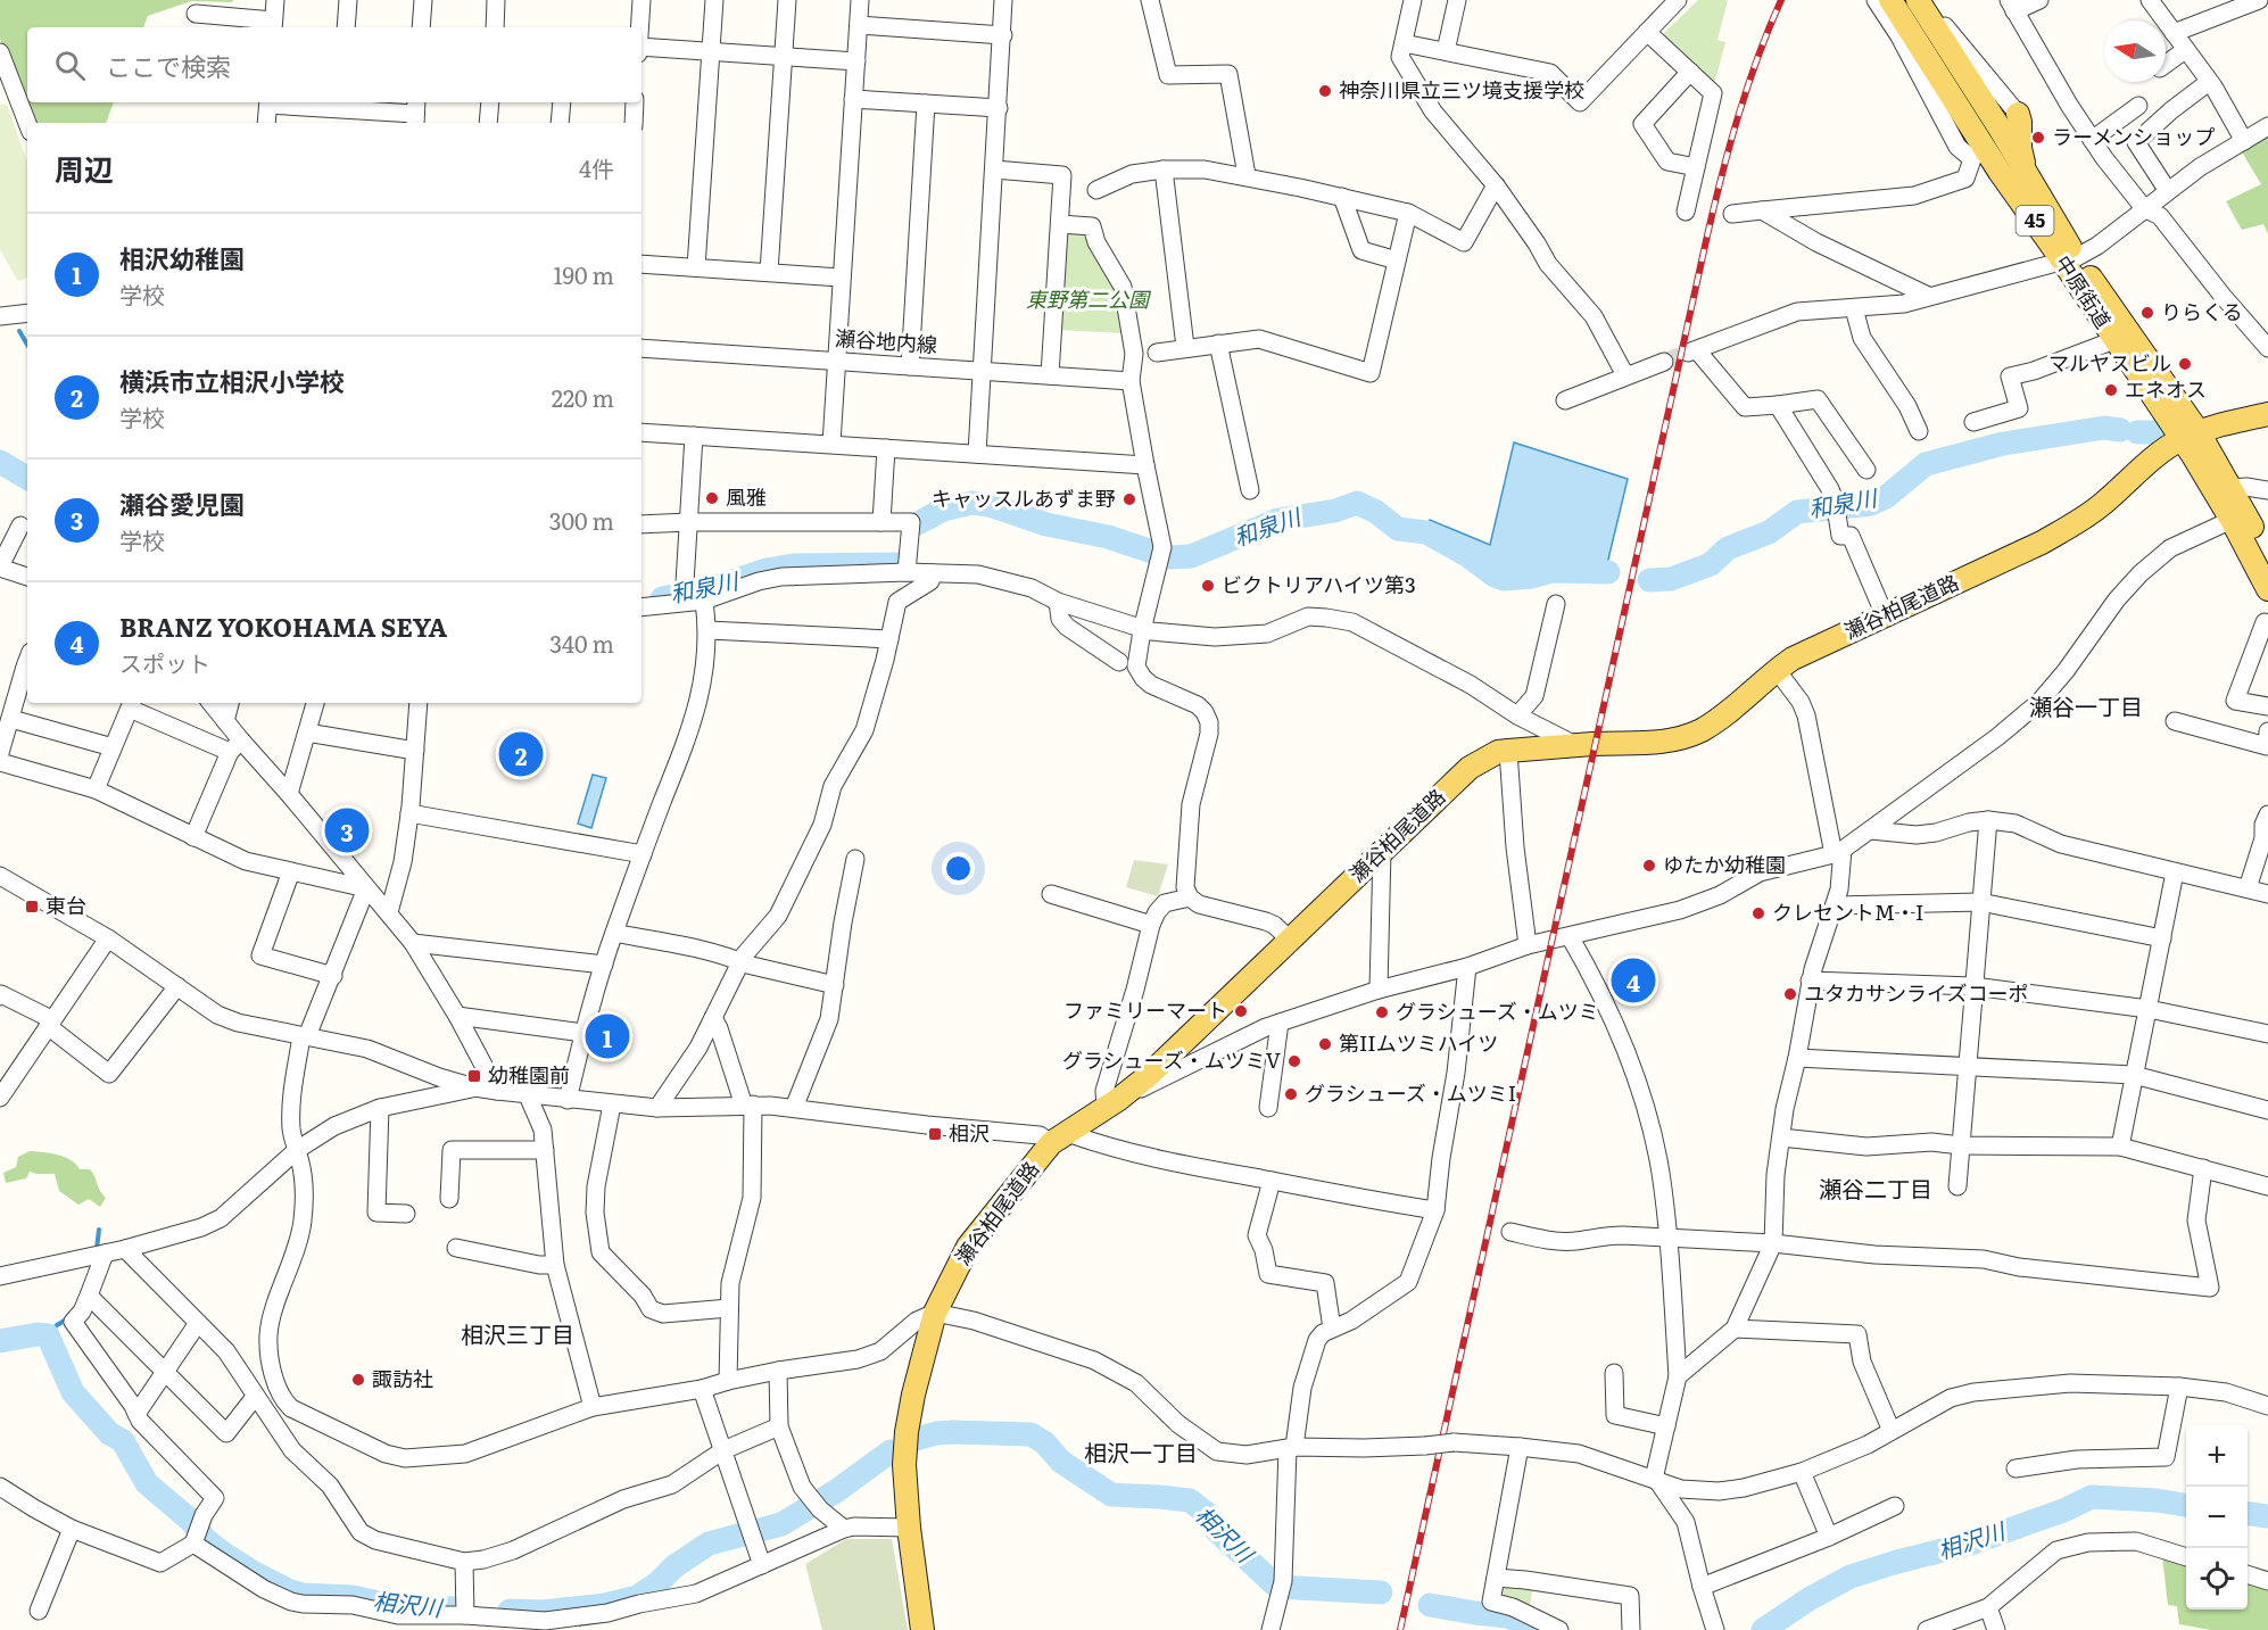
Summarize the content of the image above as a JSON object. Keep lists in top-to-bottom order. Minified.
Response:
{"streets":{"main road":["45","中原街道","瀬谷柏尾道路"],"street":["瀬谷地内線"]},"crossings":[["中原街道","瀬谷柏尾道路"]],"districts":["瀬谷一丁目","瀬谷二丁目","相沢三丁目","相沢一丁目"],"water":["和泉川","相沢川"],"parks":["東野第二公園"],"places":{"other":["神奈川県立三ツ境支援学校","ラーメンショップ","りらくる","マルヤスビル","エネオス","風雅","キャッスルあずま野","ビクトリアハイツ第3","ゆたか幼稚園","クレセントM・I","ユタカサンライズコーポ","ファミリーマート","グラシューズ・ムツミ","第IIムツミハイツ","グラシューズ・ムツミV","グラシューズ・ムツミI","諏訪社"],"transit":["東台","幼稚園前","相沢"]},"north":"left","page":{"search":"ここで検索","heading":["周辺","4件"],"list":[{"mark":"1","name":"相沢幼稚園","note":"学校","value":"190 m"},{"mark":"2","name":"横浜市立相沢小学校","note":"学校","value":"220 m"},{"mark":"3","name":"瀬谷愛児園","note":"学校","value":"300 m"},{"mark":"4","name":"BRANZ YOKOHAMA SEYA","note":"スポット","value":"340 m"}],"pins":["2","3","4","1"],"map_buttons":["+","−"]}}
